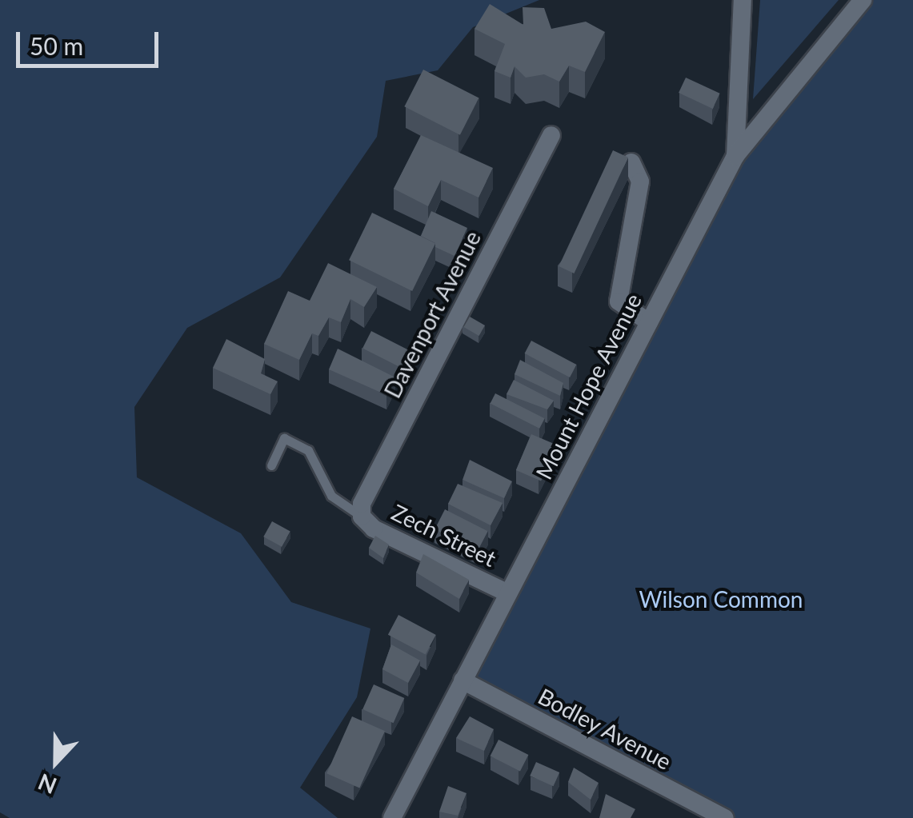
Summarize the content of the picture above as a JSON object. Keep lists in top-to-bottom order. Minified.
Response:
{"streets":{"street":["Davenport Avenue","Mount Hope Avenue","Zech Street","Bodley Avenue"]},"crossings":[["Davenport Avenue","Zech Street"],["Mount Hope Avenue","Zech Street"],["Mount Hope Avenue","Bodley Avenue"]],"parks":["Wilson Common"],"scale_bar":"50 m","north":"bottom"}
